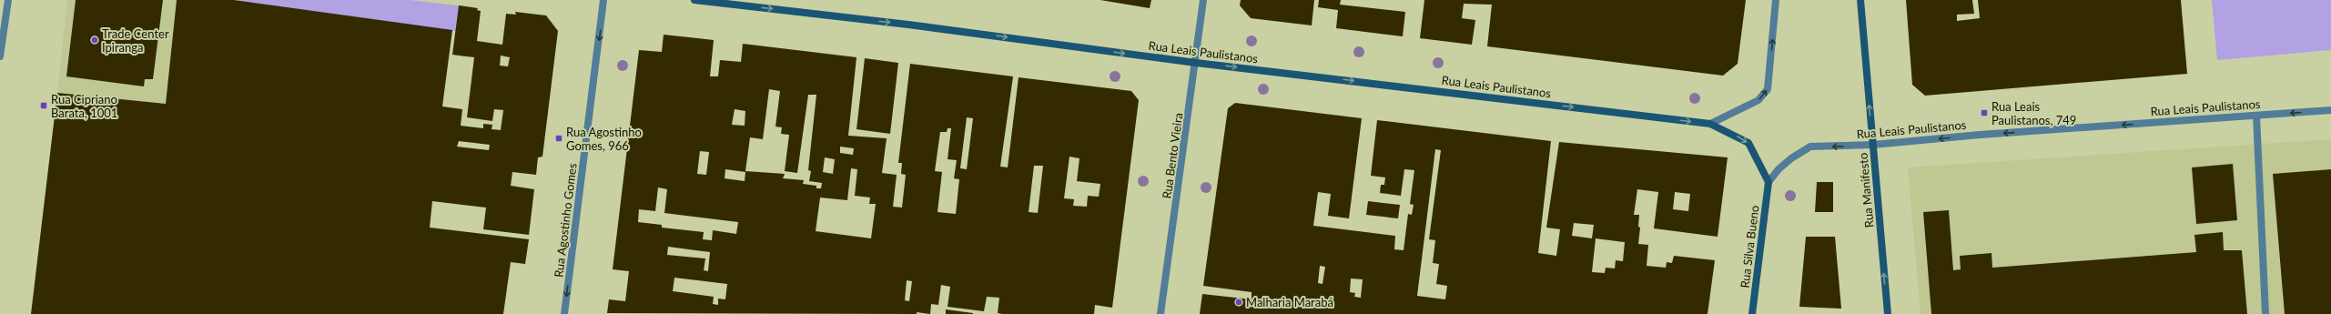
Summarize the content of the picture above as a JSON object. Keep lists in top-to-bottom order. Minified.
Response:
{"streets":{"main road":["Rua Leais Paulistanos","Rua Manifesto","Rua Silva Bueno"],"street":["Rua Bento Vieira","Rua Agostinho Gomes"]},"crossings":[["Rua Leais Paulistanos","Rua Bento Vieira"],["Rua Leais Paulistanos","Rua Manifesto"],["Rua Leais Paulistanos","Rua Silva Bueno"]],"one_way":["Rua Manifesto","Rua Agostinho Gomes"],"places":{"other":["Trade Center Ipiranga","Malharia Marabá"],"transit":["Rua Cipriano Barata, 1001","Rua Leais Paulistanos, 749","Rua Agostinho Gomes, 966"]}}
